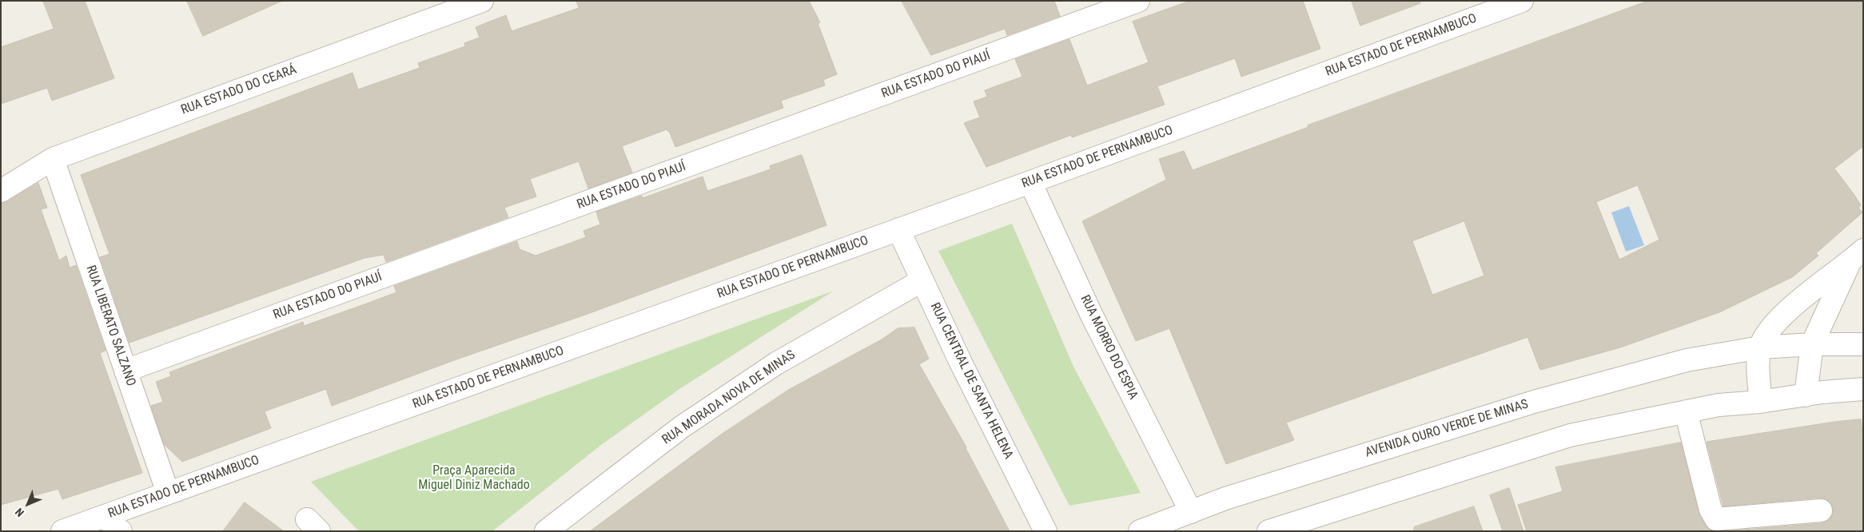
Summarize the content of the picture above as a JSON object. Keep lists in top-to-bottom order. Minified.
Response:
{"streets":{"street":["RUA ESTADO DE PERNAMBUCO","RUA ESTADO DO PIAUÍ","RUA ESTADO DO CEARÁ","RUA LIBERATO SALZANO","RUA MORRO DO ESPIA","RUA CENTRAL DE SANTA HELENA","RUA MORADA NOVA DE MINAS","AVENIDA OURO VERDE DE MINAS"]},"crossings":[["RUA ESTADO DE PERNAMBUCO","RUA LIBERATO SALZANO"],["RUA ESTADO DE PERNAMBUCO","RUA MORRO DO ESPIA"],["RUA ESTADO DE PERNAMBUCO","RUA CENTRAL DE SANTA HELENA"],["RUA ESTADO DO PIAUÍ","RUA LIBERATO SALZANO"],["RUA ESTADO DO CEARÁ","RUA LIBERATO SALZANO"],["RUA MORRO DO ESPIA","AVENIDA OURO VERDE DE MINAS"],["RUA CENTRAL DE SANTA HELENA","RUA MORADA NOVA DE MINAS"]],"parks":["Praça Aparecida Miguel Diniz Machado"],"north":"bottom left"}
